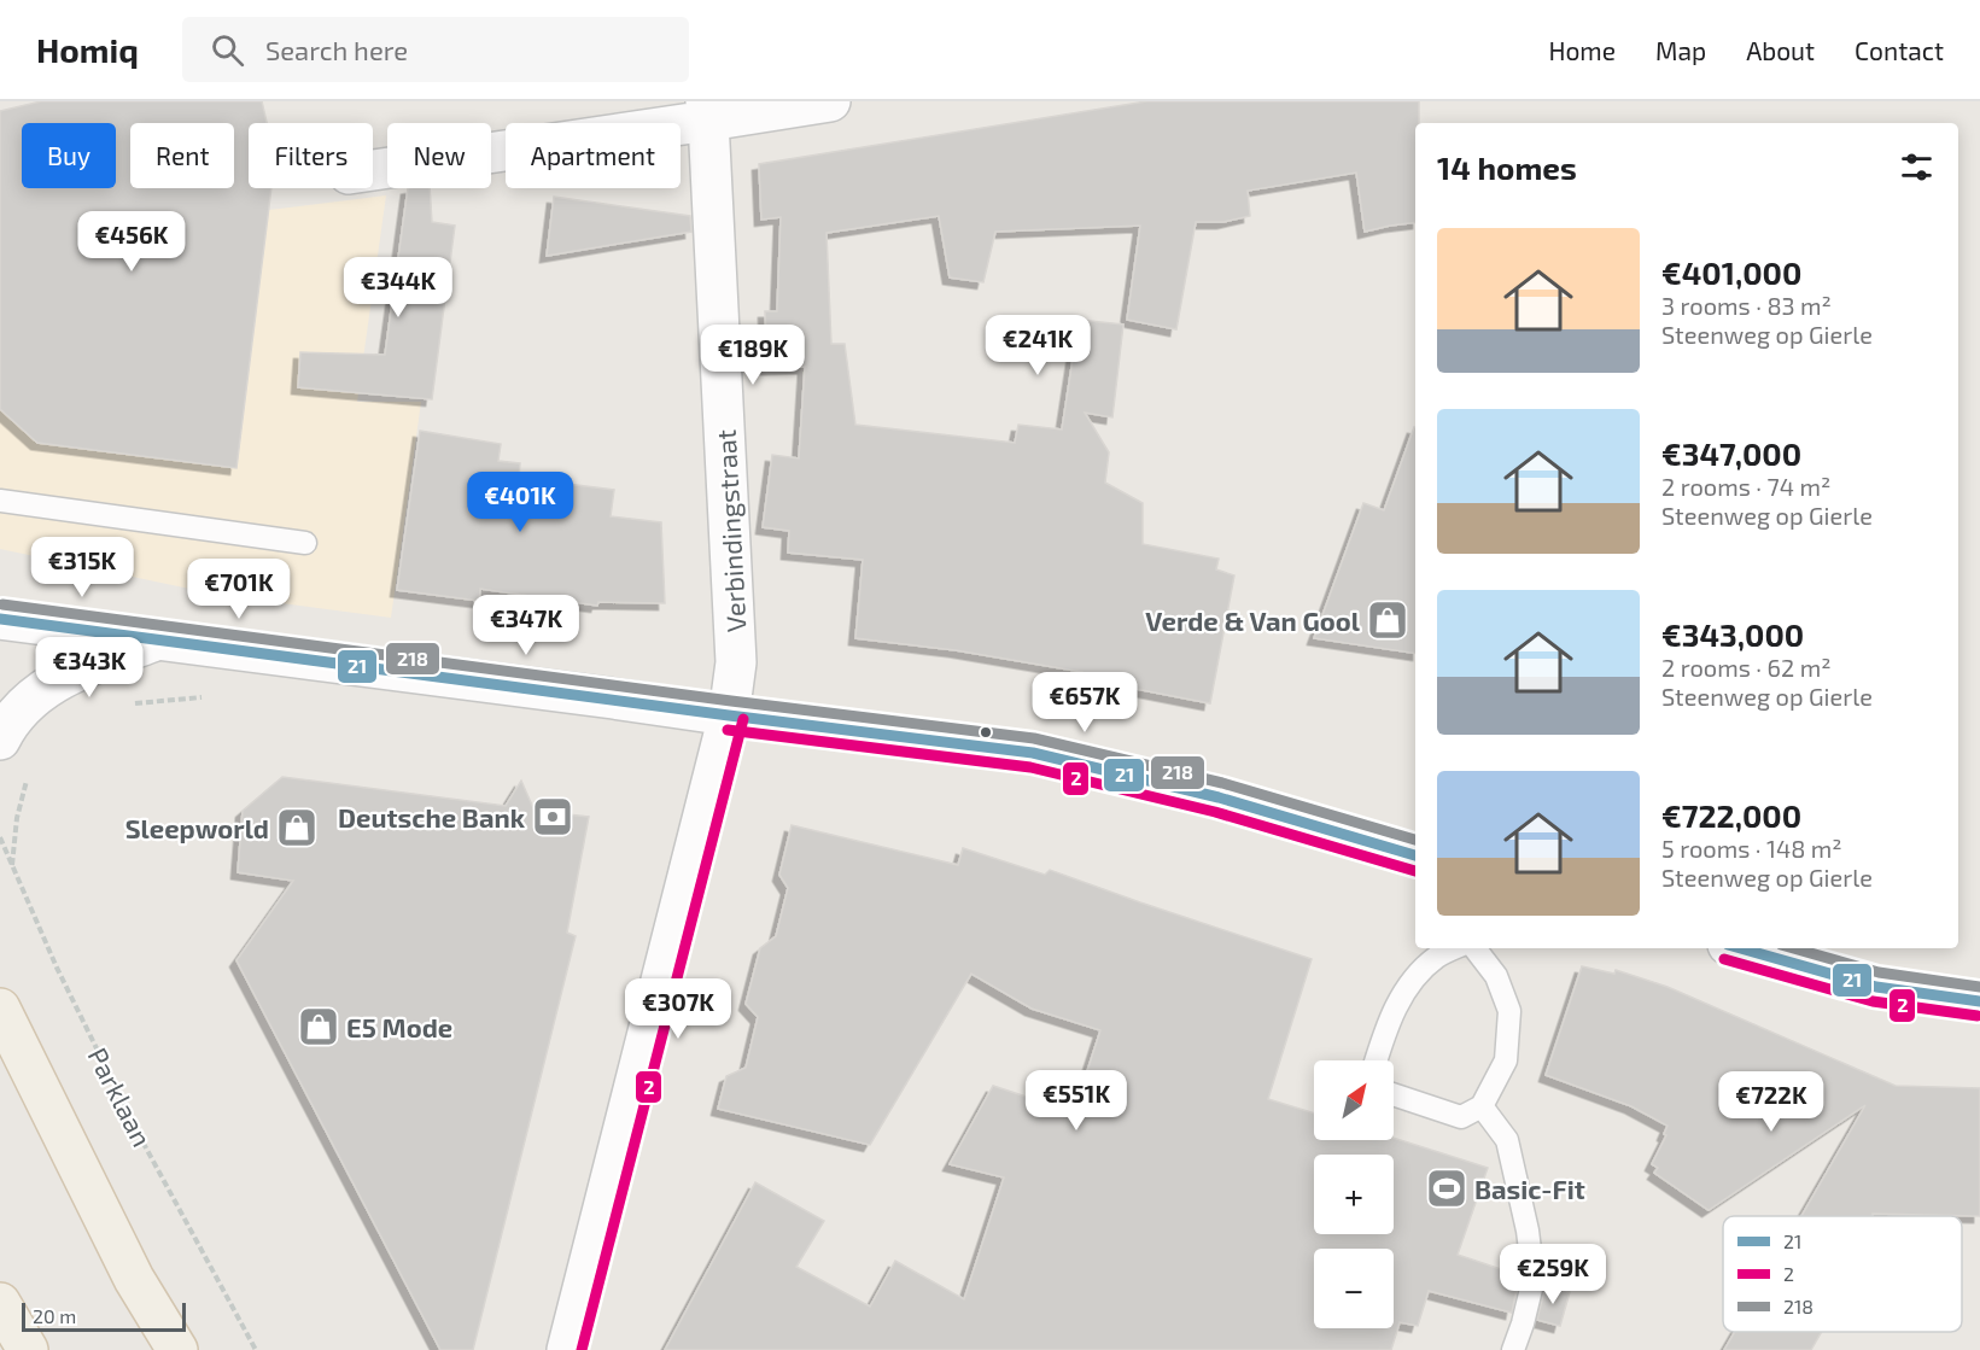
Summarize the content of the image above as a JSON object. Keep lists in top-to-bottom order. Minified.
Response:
{"streets":{"street":["Verbindingstraat"],"path":["Parklaan"]},"places":{"shop":["Verde & Van Gool","Sleepworld","E5 Mode"],"bank":["Deutsche Bank"],"sports":["Basic-Fit"]},"lines":["transit line 218","transit line 21","transit line 2"],"legend":["21","2","218"],"scale_bar":"20 m","north":"top right","page":{"header":"Homiq","search":"Search here","nav":["Home","Map","About","Contact"],"chip":["Buy","Rent","Filters","New","Apartment"],"heading":"14 homes","list":[{"name":"€401,000","note":"3 rooms · 83 m² · Steenweg op Gierle"},{"name":"€347,000","note":"2 rooms · 74 m² · Steenweg op Gierle"},{"name":"€343,000","note":"2 rooms · 62 m² · Steenweg op Gierle"},{"name":"€722,000","note":"5 rooms · 148 m² · Steenweg op Gierle"}],"price":["€456K","€344K","€241K","€189K","€401K","€315K","€701K","€347K","€343K","€657K","€307K","€551K","€722K","€259K"],"map_buttons":["+","−"],"scale":"20 m"}}
